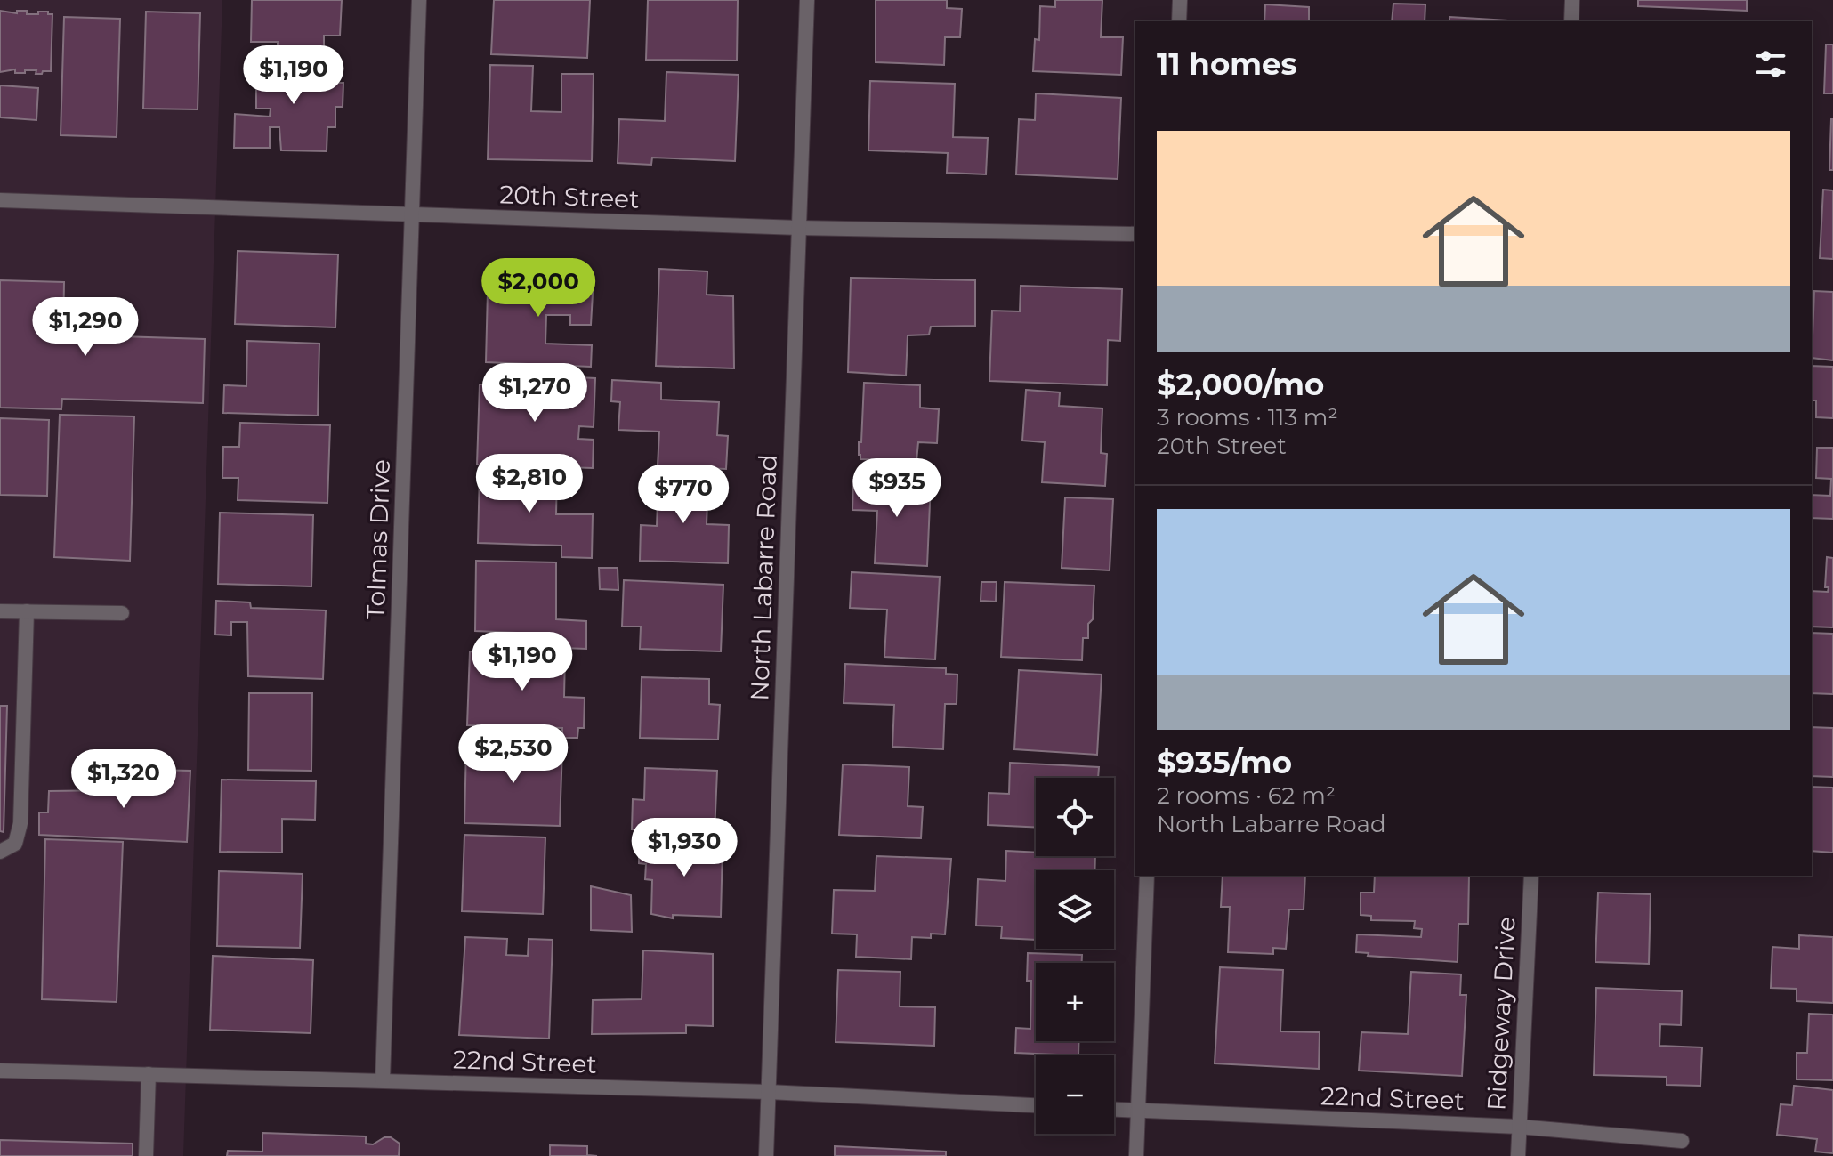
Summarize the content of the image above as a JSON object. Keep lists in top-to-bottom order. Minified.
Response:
{"streets":{"street":["20th Street","Tolmas Drive","North Labarre Road","Ridgeway Drive","22nd Street"]},"crossings":[["20th Street","Tolmas Drive"],["20th Street","North Labarre Road"],["Tolmas Drive","22nd Street"],["North Labarre Road","22nd Street"],["Ridgeway Drive","22nd Street"]],"page":{"heading":"11 homes","price":["$1,190","$2,000","$1,290","$1,270","$2,810","$935","$770","$1,190","$2,530","$1,320","$1,930"],"list":[{"name":"$2,000/mo","note":"3 rooms · 113 m² · 20th Street"},{"name":"$935/mo","note":"2 rooms · 62 m² · North Labarre Road"}],"map_buttons":["+","−"]}}
